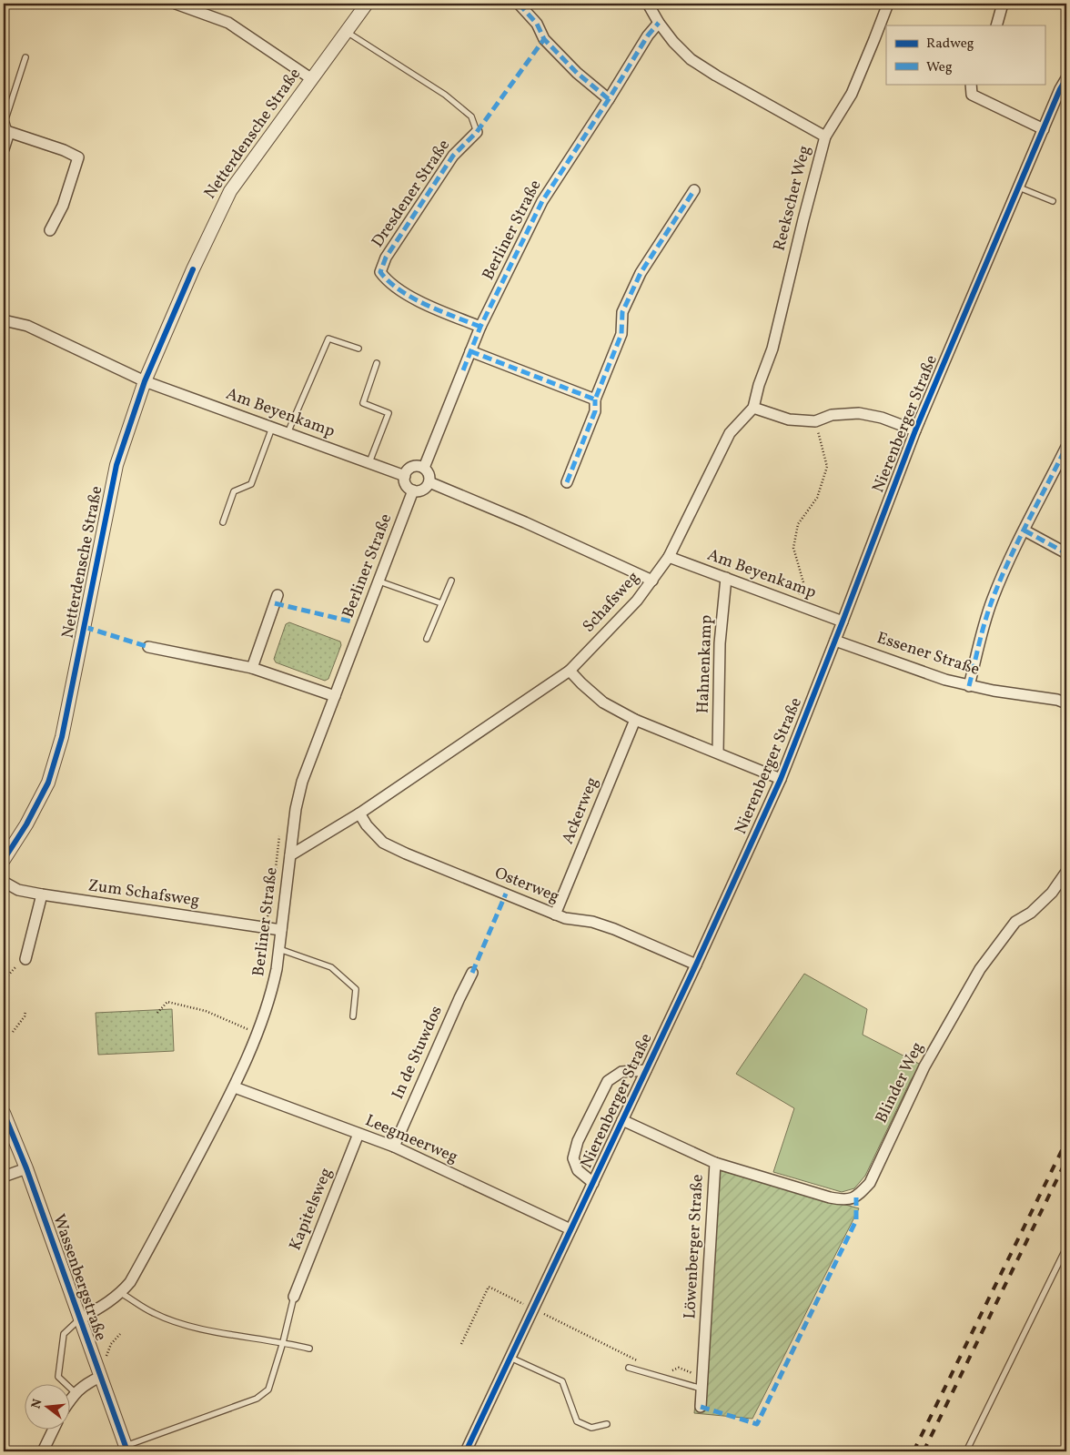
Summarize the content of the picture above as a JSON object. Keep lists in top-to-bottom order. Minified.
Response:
{"streets":{"street":["Netterdensche Straße","Dresdener Straße","Reekscher Weg","Berliner Straße","Am Beyenkamp","Nierenberger Straße","Schafsweg","Essener Straße","Hahnenkamp","Ackerweg","Osterweg","Zum Schafsweg","In de Stuwdos","Blinder Weg","Leegmeerweg","Kapitelsweg","Löwenberger Straße","Wassenbergstraße"]},"crossings":[["Netterdensche Straße","Am Beyenkamp"],["Dresdener Straße","Berliner Straße"],["Reekscher Weg","Berliner Straße"],["Reekscher Weg","Schafsweg"],["Berliner Straße","Am Beyenkamp"],["Berliner Straße","Schafsweg"],["Berliner Straße","Zum Schafsweg"],["Berliner Straße","Leegmeerweg"],["Berliner Straße","Wassenbergstraße"],["Am Beyenkamp","Nierenberger Straße"],["Am Beyenkamp","Schafsweg"],["Am Beyenkamp","Hahnenkamp"],["Nierenberger Straße","Essener Straße"],["Nierenberger Straße","Osterweg"],["Nierenberger Straße","Leegmeerweg"],["Nierenberger Straße","Löwenberger Straße"],["Schafsweg","Osterweg"],["Ackerweg","Osterweg"],["In de Stuwdos","Leegmeerweg"],["Blinder Weg","Löwenberger Straße"],["Leegmeerweg","Kapitelsweg"]],"legend":["Radweg","Weg"],"north":"left"}
